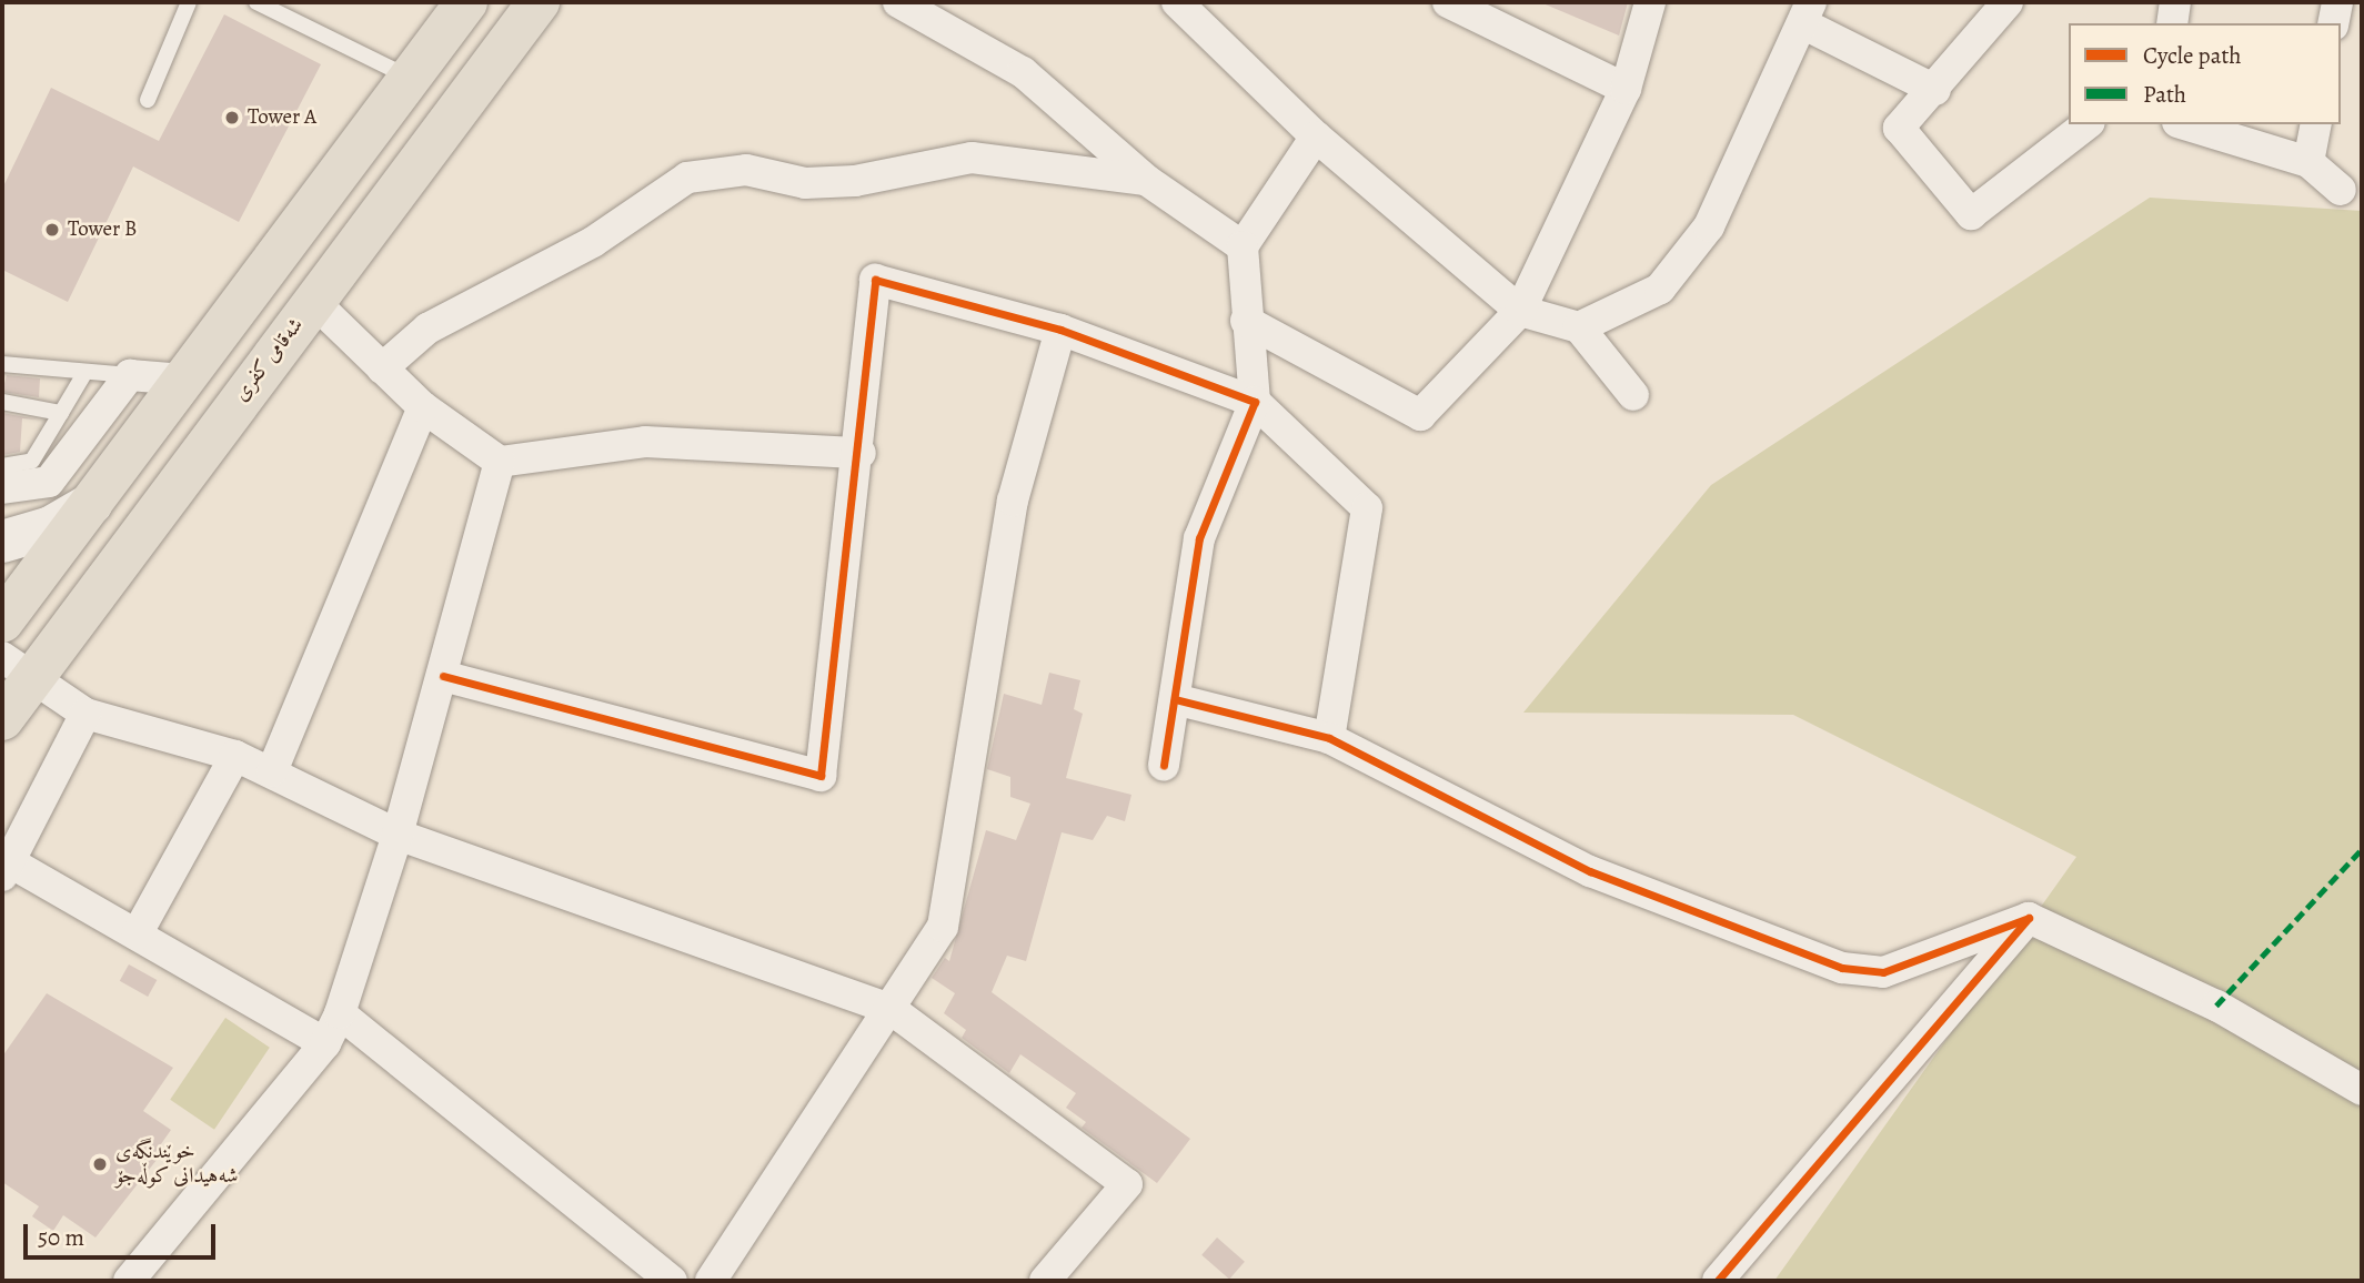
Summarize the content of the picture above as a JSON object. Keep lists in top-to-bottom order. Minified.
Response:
{"streets":{"highway":["شەقامی کفری"]},"places":["Tower A","Tower B","خوێندنگەی شەهیدانی کوڵەجۆ"],"legend":["Cycle path","Path"],"scale_bar":"50 m"}
